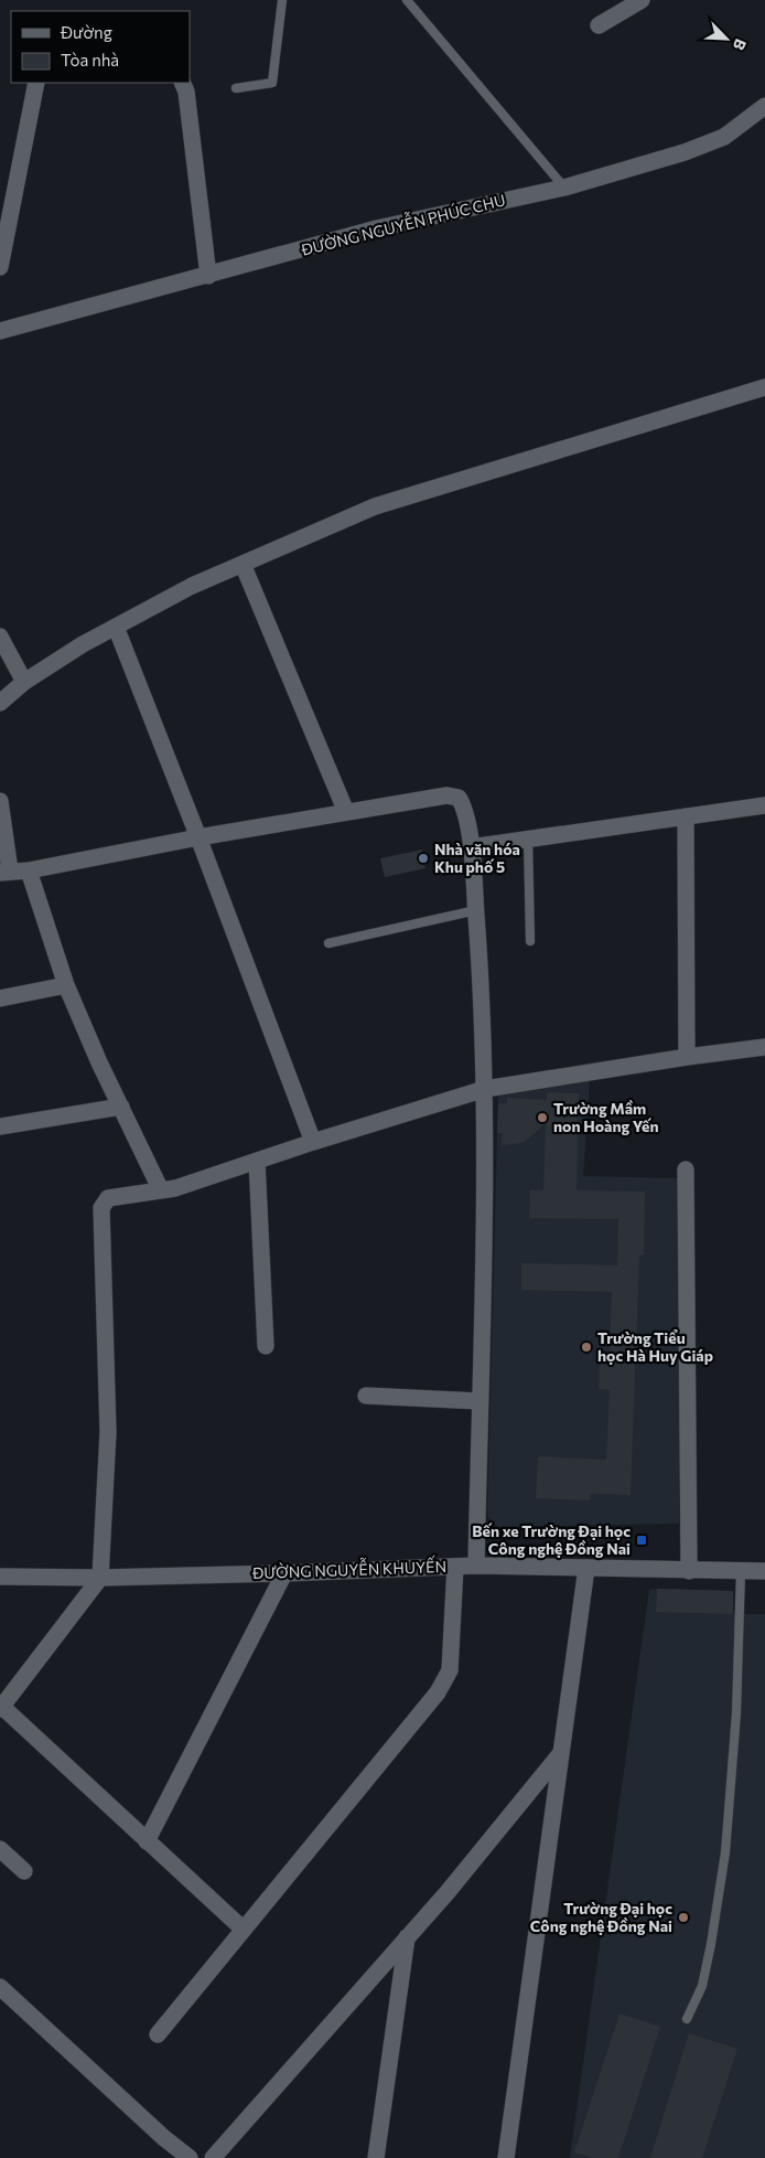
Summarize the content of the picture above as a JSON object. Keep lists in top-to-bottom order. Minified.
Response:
{"streets":{"street":["ĐƯỜNG NGUYỄN PHÚC CHU","ĐƯỜNG NGUYỄN KHUYẾN"]},"places":{"other":["Nhà văn hóa Khu phố 5","Trường Mầm non Hoàng Yến","Trường Tiểu học Hà Huy Giáp","Trường Đại học Công nghệ Đồng Nai"],"transit":["Bến xe Trường Đại học Công nghệ Đồng Nai"]},"legend":["Đường","Tòa nhà"],"north":"bottom right"}
